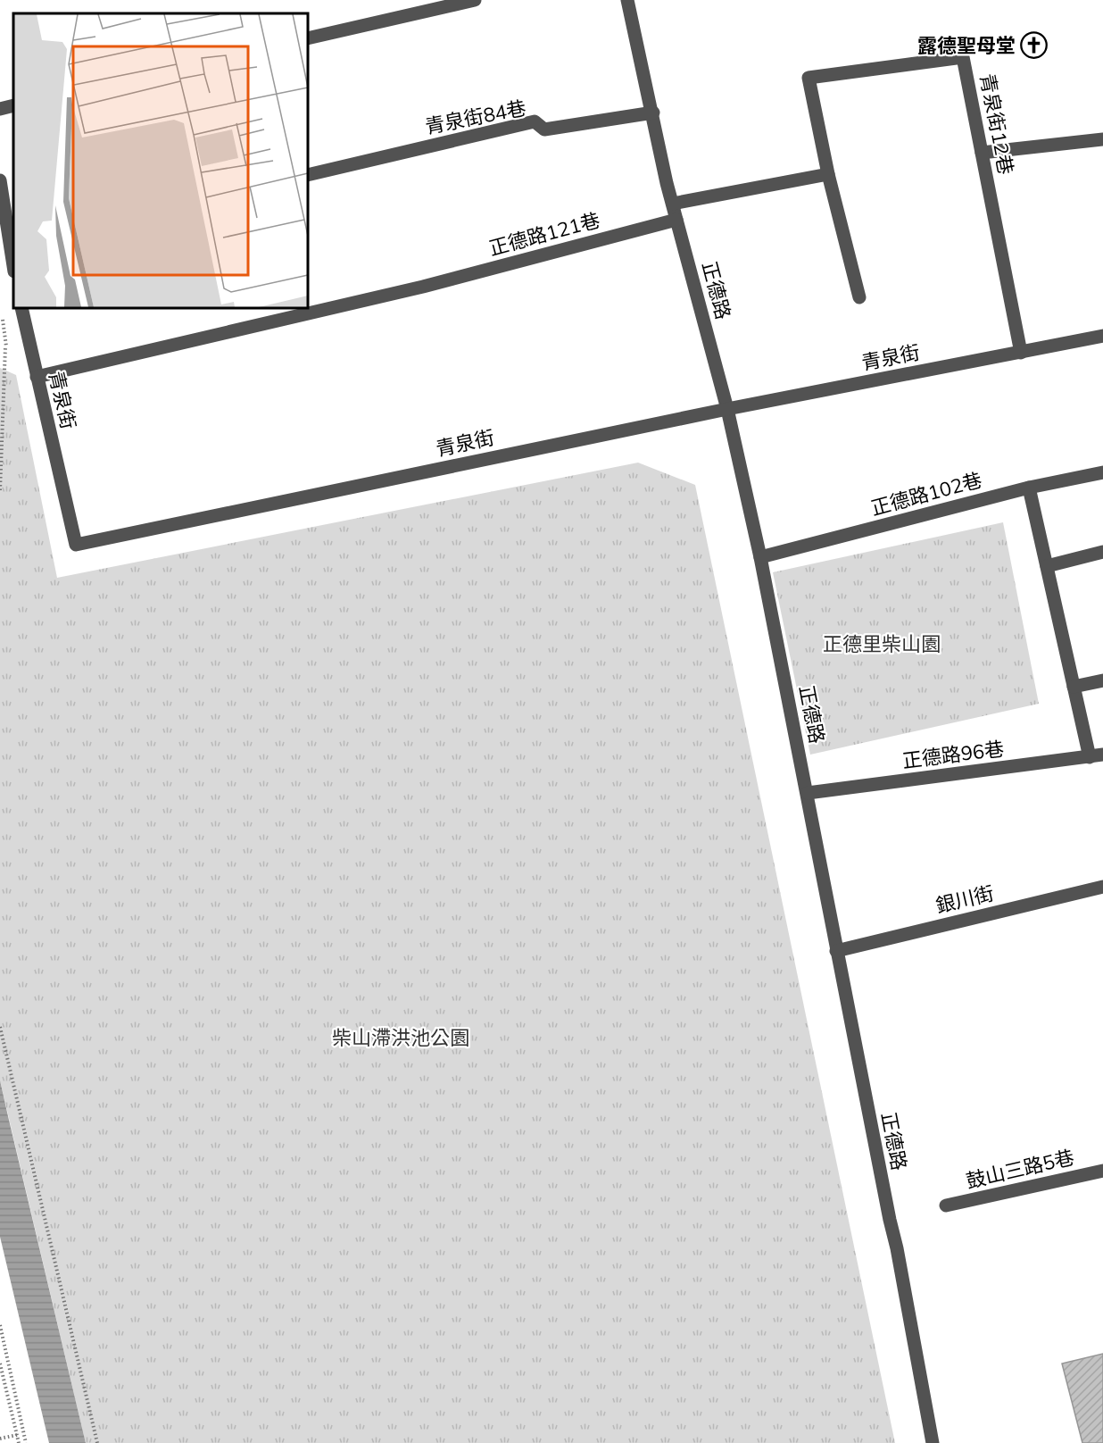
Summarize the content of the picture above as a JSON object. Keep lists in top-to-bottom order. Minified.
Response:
{"streets":{"street":["青泉街84巷","青泉街12巷","正德路121巷","正德路","青泉街","正德路102巷","正德路96巷","銀川街","鼓山三路5巷"]},"crossings":[["青泉街84巷","正德路"],["青泉街12巷","青泉街"],["正德路121巷","正德路"],["正德路121巷","青泉街"],["正德路","青泉街"],["正德路","正德路102巷"],["正德路","正德路96巷"],["正德路","銀川街"]],"parks":["正德里柴山園","柴山滯洪池公園"],"places":{"church":["露德聖母堂"]}}
